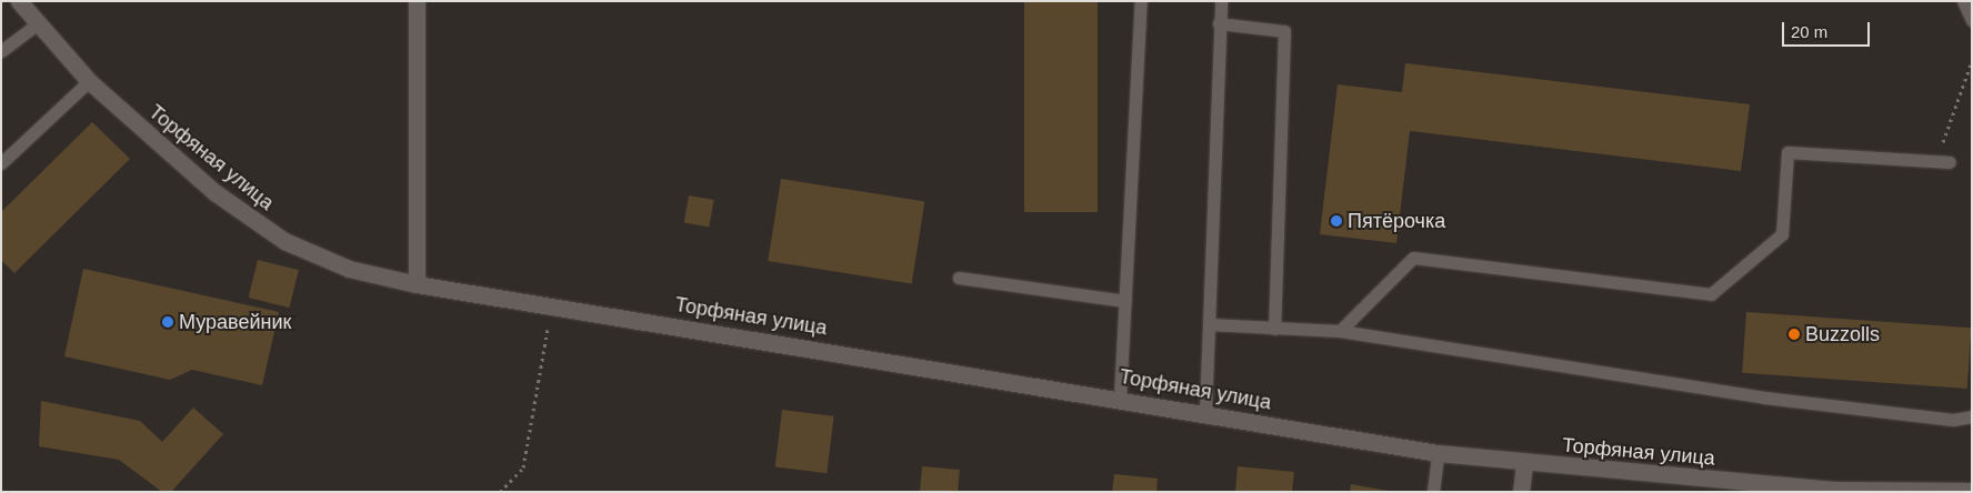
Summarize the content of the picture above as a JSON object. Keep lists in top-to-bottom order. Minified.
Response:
{"streets":{"street":["Торфяная улица"]},"places":["Пятёрочка","Муравейник","Buzzolls"],"scale_bar":"20 m"}
